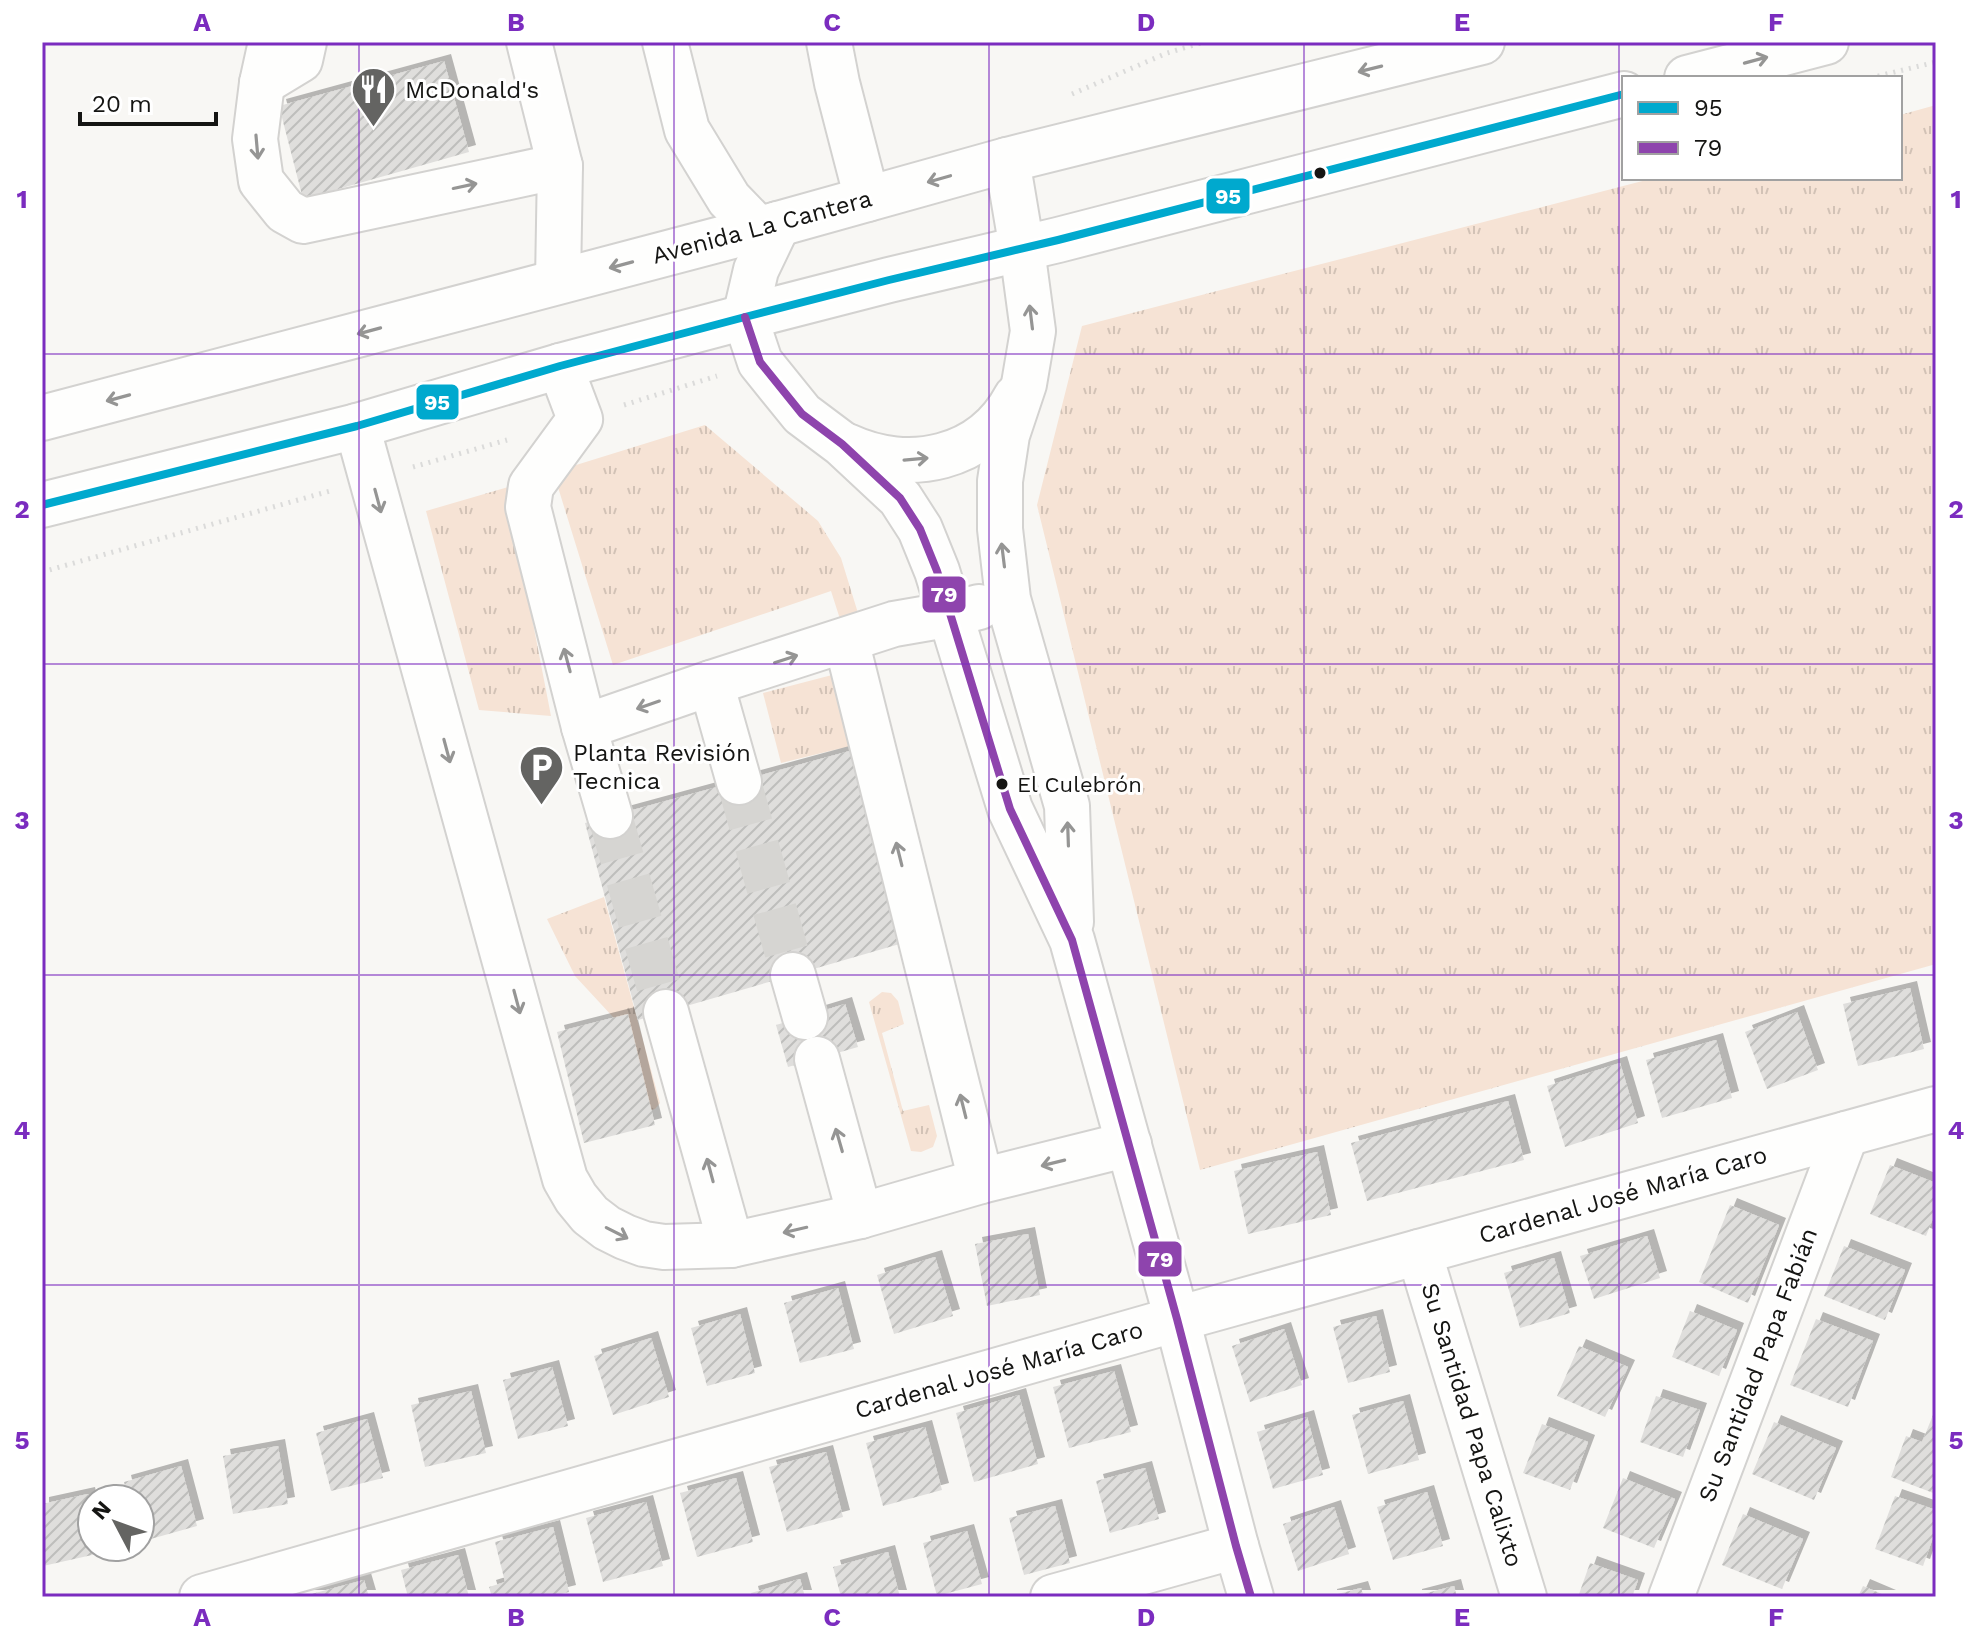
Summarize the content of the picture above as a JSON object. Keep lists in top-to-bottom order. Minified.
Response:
{"streets":{"main road":["Avenida La Cantera","Cardenal José María Caro","Su Santidad Papa Fabián","Su Santidad Papa Calixto"]},"crossings":[["Cardenal José María Caro","Su Santidad Papa Fabián"],["Cardenal José María Caro","Su Santidad Papa Calixto"]],"places":{"restaurant":["McDonald's"],"other":["El Culebrón"],"parking":["Planta Revisión Tecnica"]},"lines":["transit line 95","transit line 79"],"legend":["95","79"],"scale_bar":"20 m","north":"top left","grid":{"columns":["A","B","C","D","E","F"],"rows":["1","2","3","4","5"]}}
